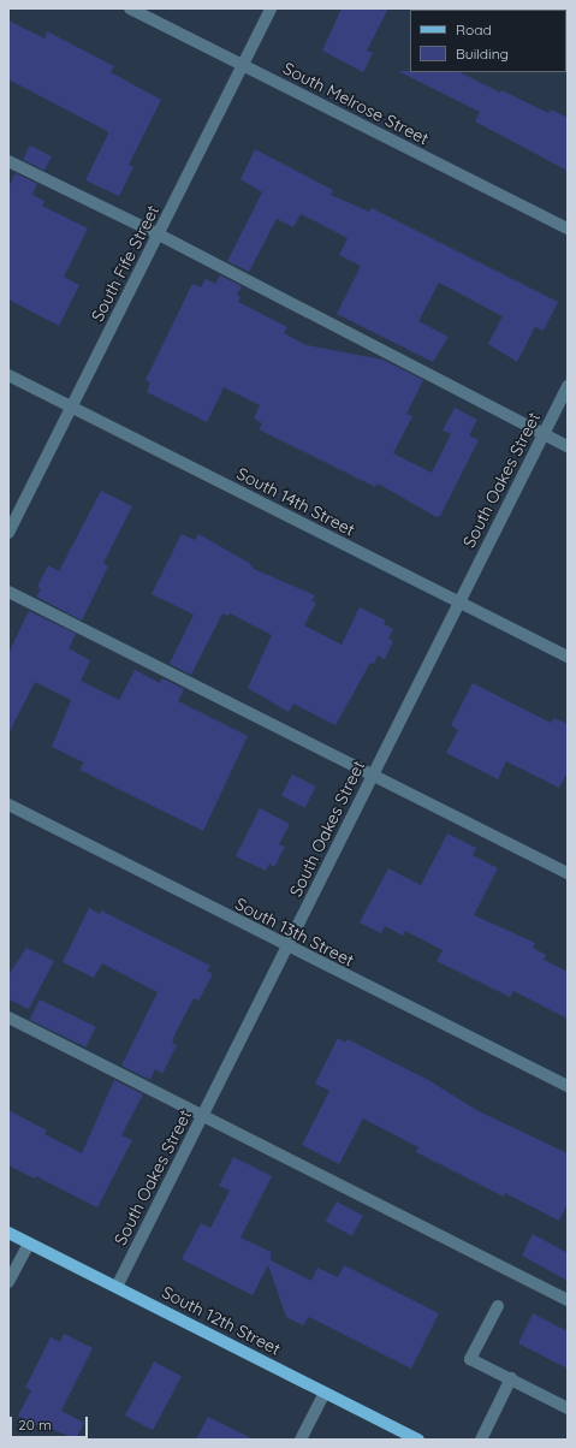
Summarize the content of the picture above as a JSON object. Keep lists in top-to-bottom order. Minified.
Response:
{"streets":{"main road":["South 12th Street"],"street":["South Melrose Street","South Fife Street","South Oakes Street","South 14th Street","South 13th Street"]},"crossings":[["South Melrose Street","South Fife Street"],["South Fife Street","South 14th Street"],["South Oakes Street","South 14th Street"],["South Oakes Street","South 13th Street"],["South Oakes Street","South 12th Street"]],"legend":["Road","Building"],"scale_bar":"20 m"}
